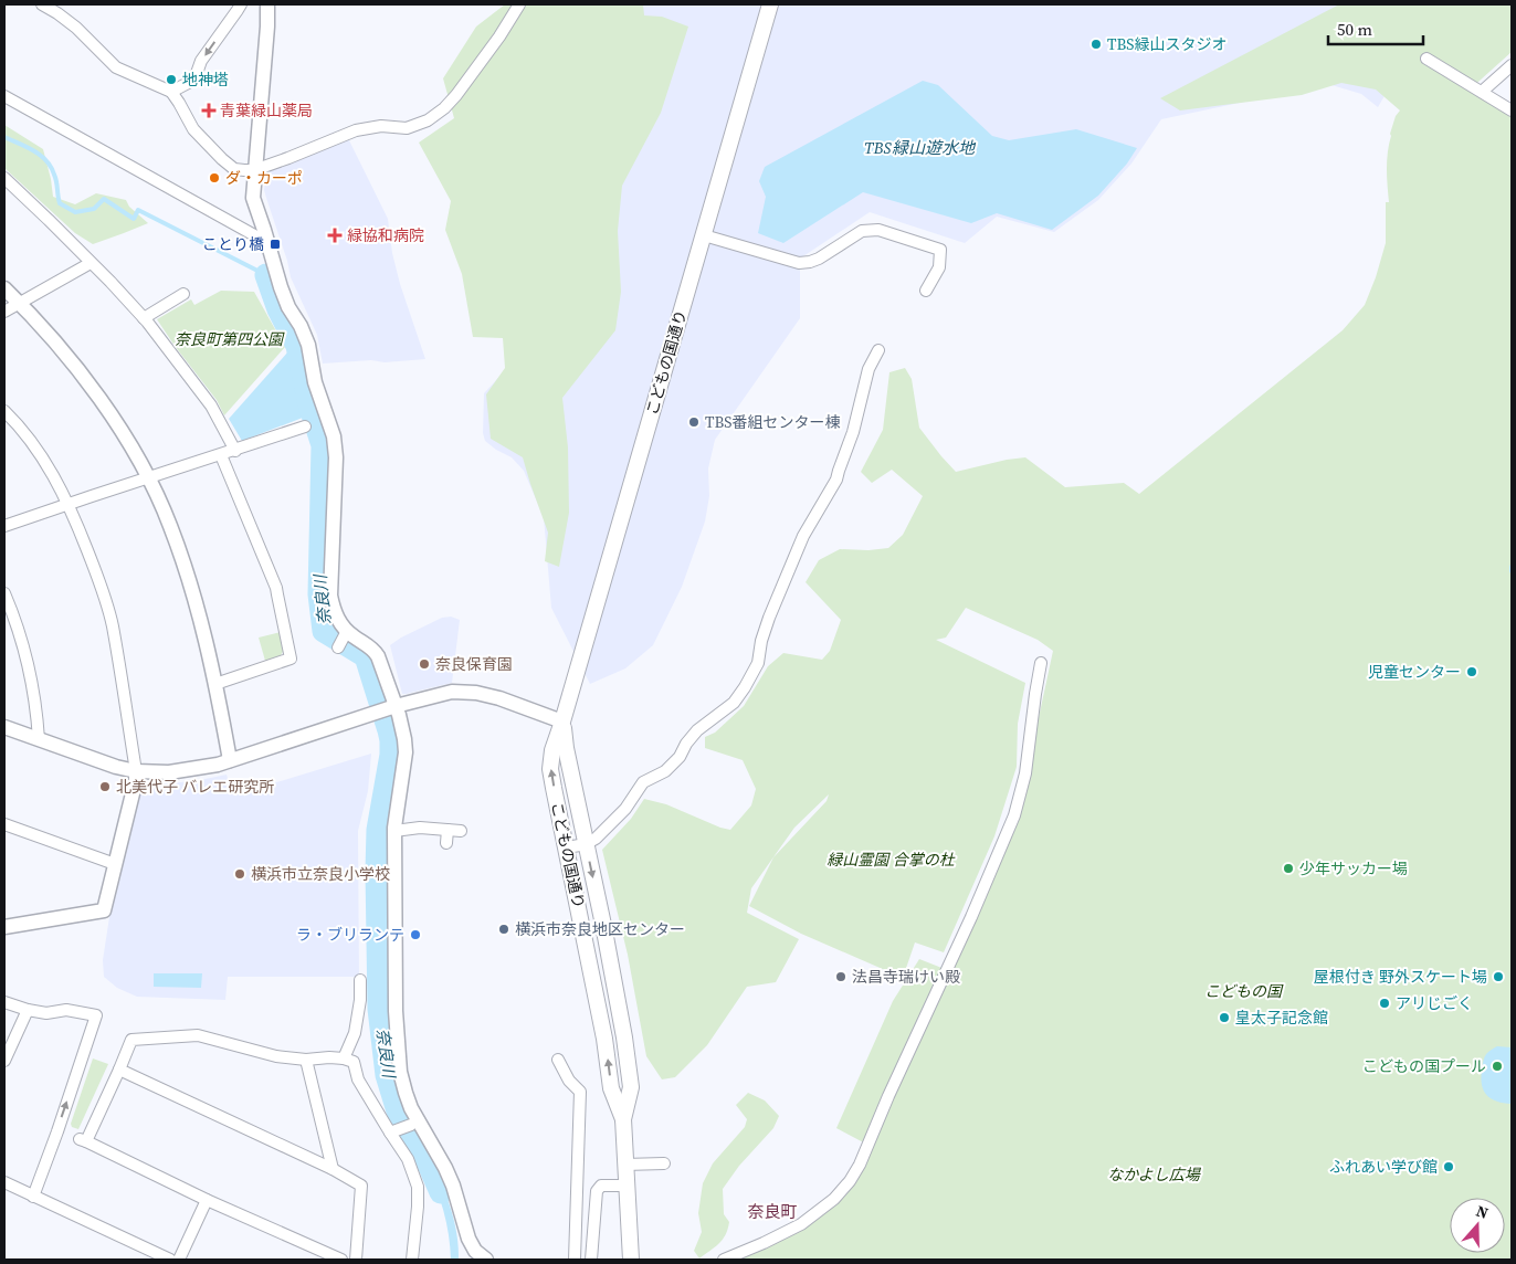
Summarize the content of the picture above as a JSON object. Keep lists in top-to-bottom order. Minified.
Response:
{"streets":{"main road":["こどもの国通り"]},"districts":["奈良町"],"water":["TBS緑山遊水地","奈良川"],"parks":["奈良町第四公園","緑山霊園 合掌の杜","こどもの国","なかよし広場"],"places":{"other":["TBS緑山スタジオ","地神塔","ダ・カーポ","TBS番組センター棟","奈良保育園","児童センター","北美代子 バレエ研究所","少年サッカー場","横浜市立奈良小学校","横浜市奈良地区センター","ラ・ブリランテ","法昌寺瑞けい殿","屋根付き 野外スケート場","アリじごく","皇太子記念館","こどもの国プール","ふれあい学び館"],"health":["青葉緑山薬局","緑協和病院"],"transit":["ことり橋"]},"scale_bar":"50 m","north":"top"}
